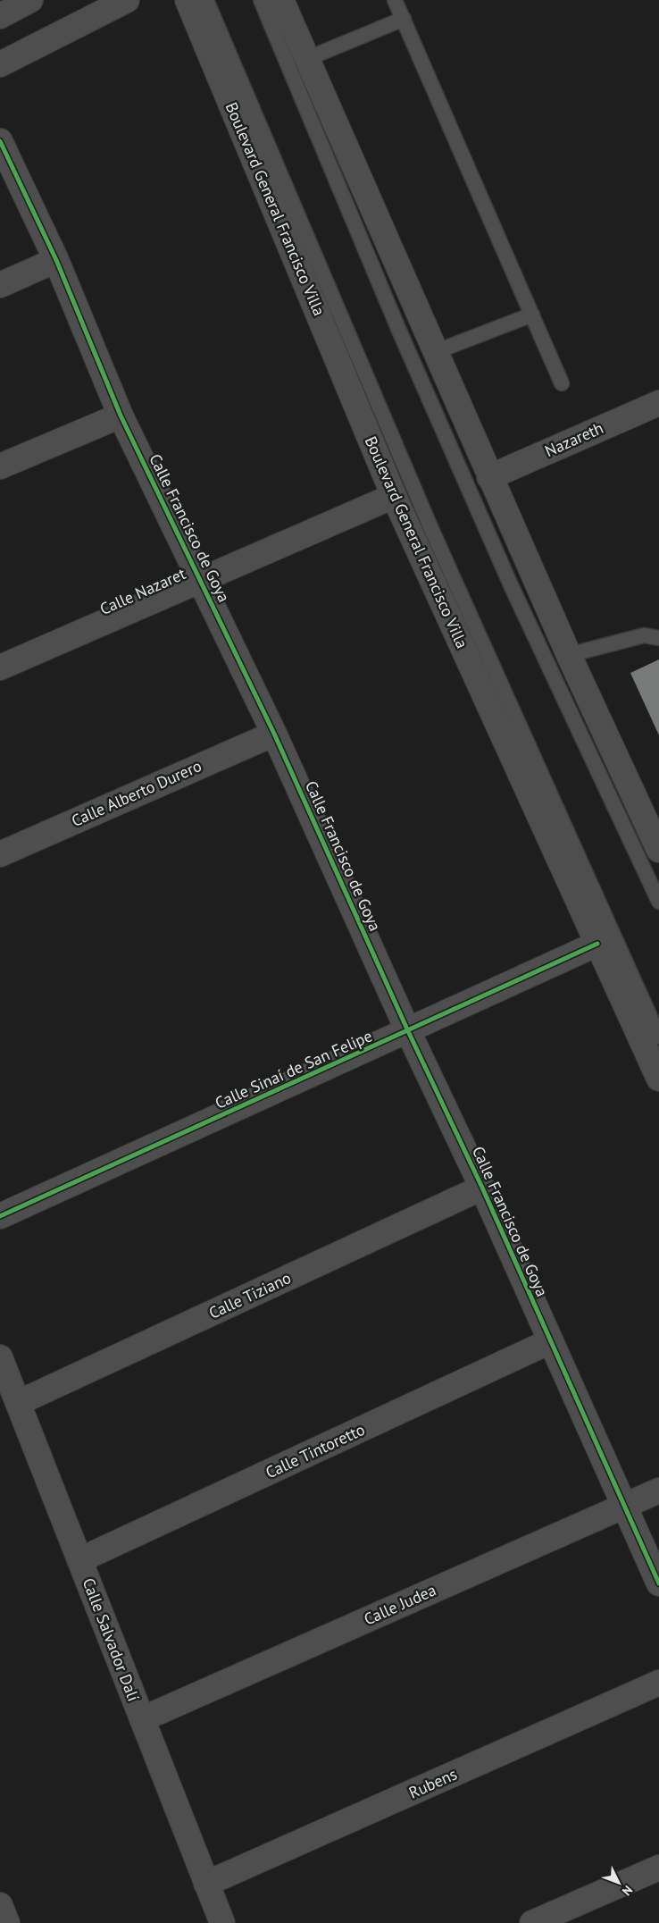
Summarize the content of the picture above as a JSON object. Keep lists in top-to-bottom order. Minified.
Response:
{"streets":{"main road":["Boulevard General Francisco Villa"],"street":["Nazareth","Calle Francisco de Goya","Calle Nazaret","Calle Alberto Durero","Calle Sinaí de San Felipe","Calle Tiziano","Calle Tintoretto","Calle Judea","Calle Salvador Dalí","Rubens"]},"crossings":[["Boulevard General Francisco Villa","Calle Nazaret"],["Boulevard General Francisco Villa","Calle Sinaí de San Felipe"],["Calle Francisco de Goya","Calle Nazaret"],["Calle Francisco de Goya","Calle Alberto Durero"],["Calle Francisco de Goya","Calle Sinaí de San Felipe"],["Calle Francisco de Goya","Calle Tiziano"],["Calle Francisco de Goya","Calle Tintoretto"],["Calle Francisco de Goya","Calle Judea"],["Calle Tiziano","Calle Salvador Dalí"],["Calle Tintoretto","Calle Salvador Dalí"],["Calle Judea","Calle Salvador Dalí"],["Calle Salvador Dalí","Rubens"]],"north":"bottom right"}
